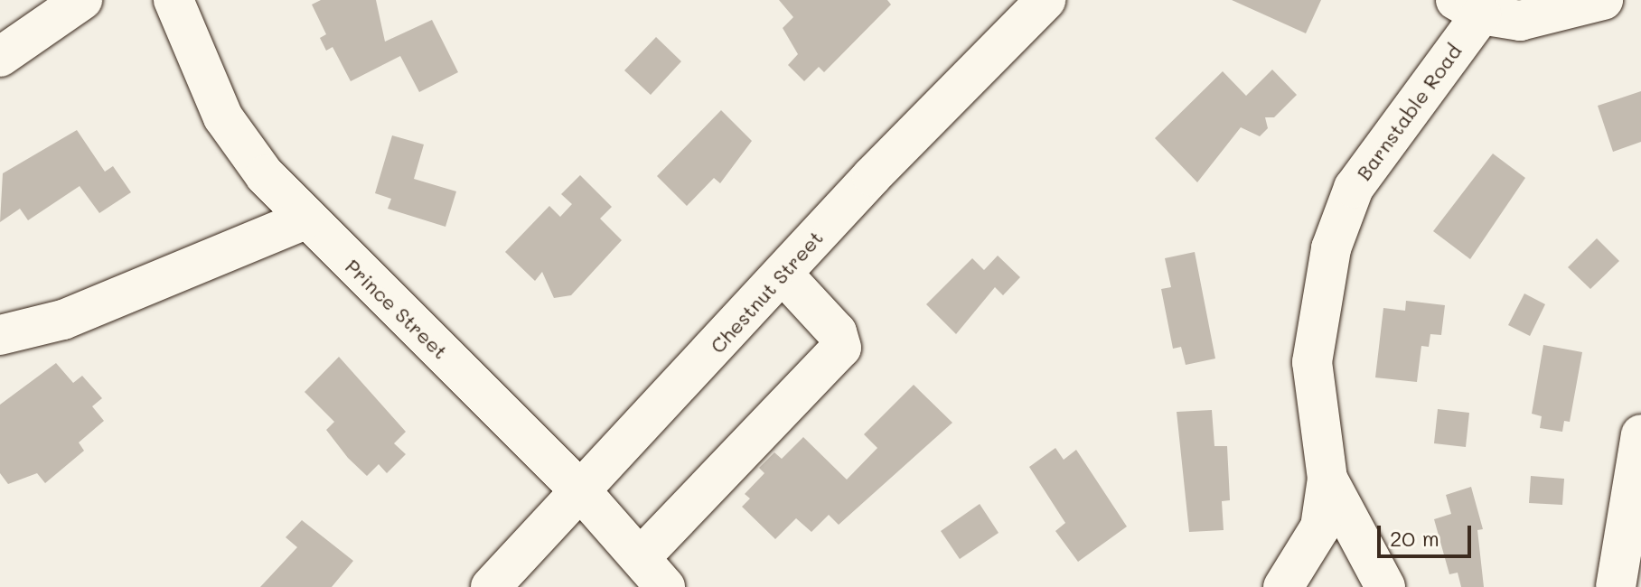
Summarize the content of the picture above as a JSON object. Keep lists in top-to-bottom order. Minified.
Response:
{"streets":{"street":["Barnstable Road","Chestnut Street","Prince Street"]},"crossings":[["Chestnut Street","Prince Street"]],"scale_bar":"20 m"}
